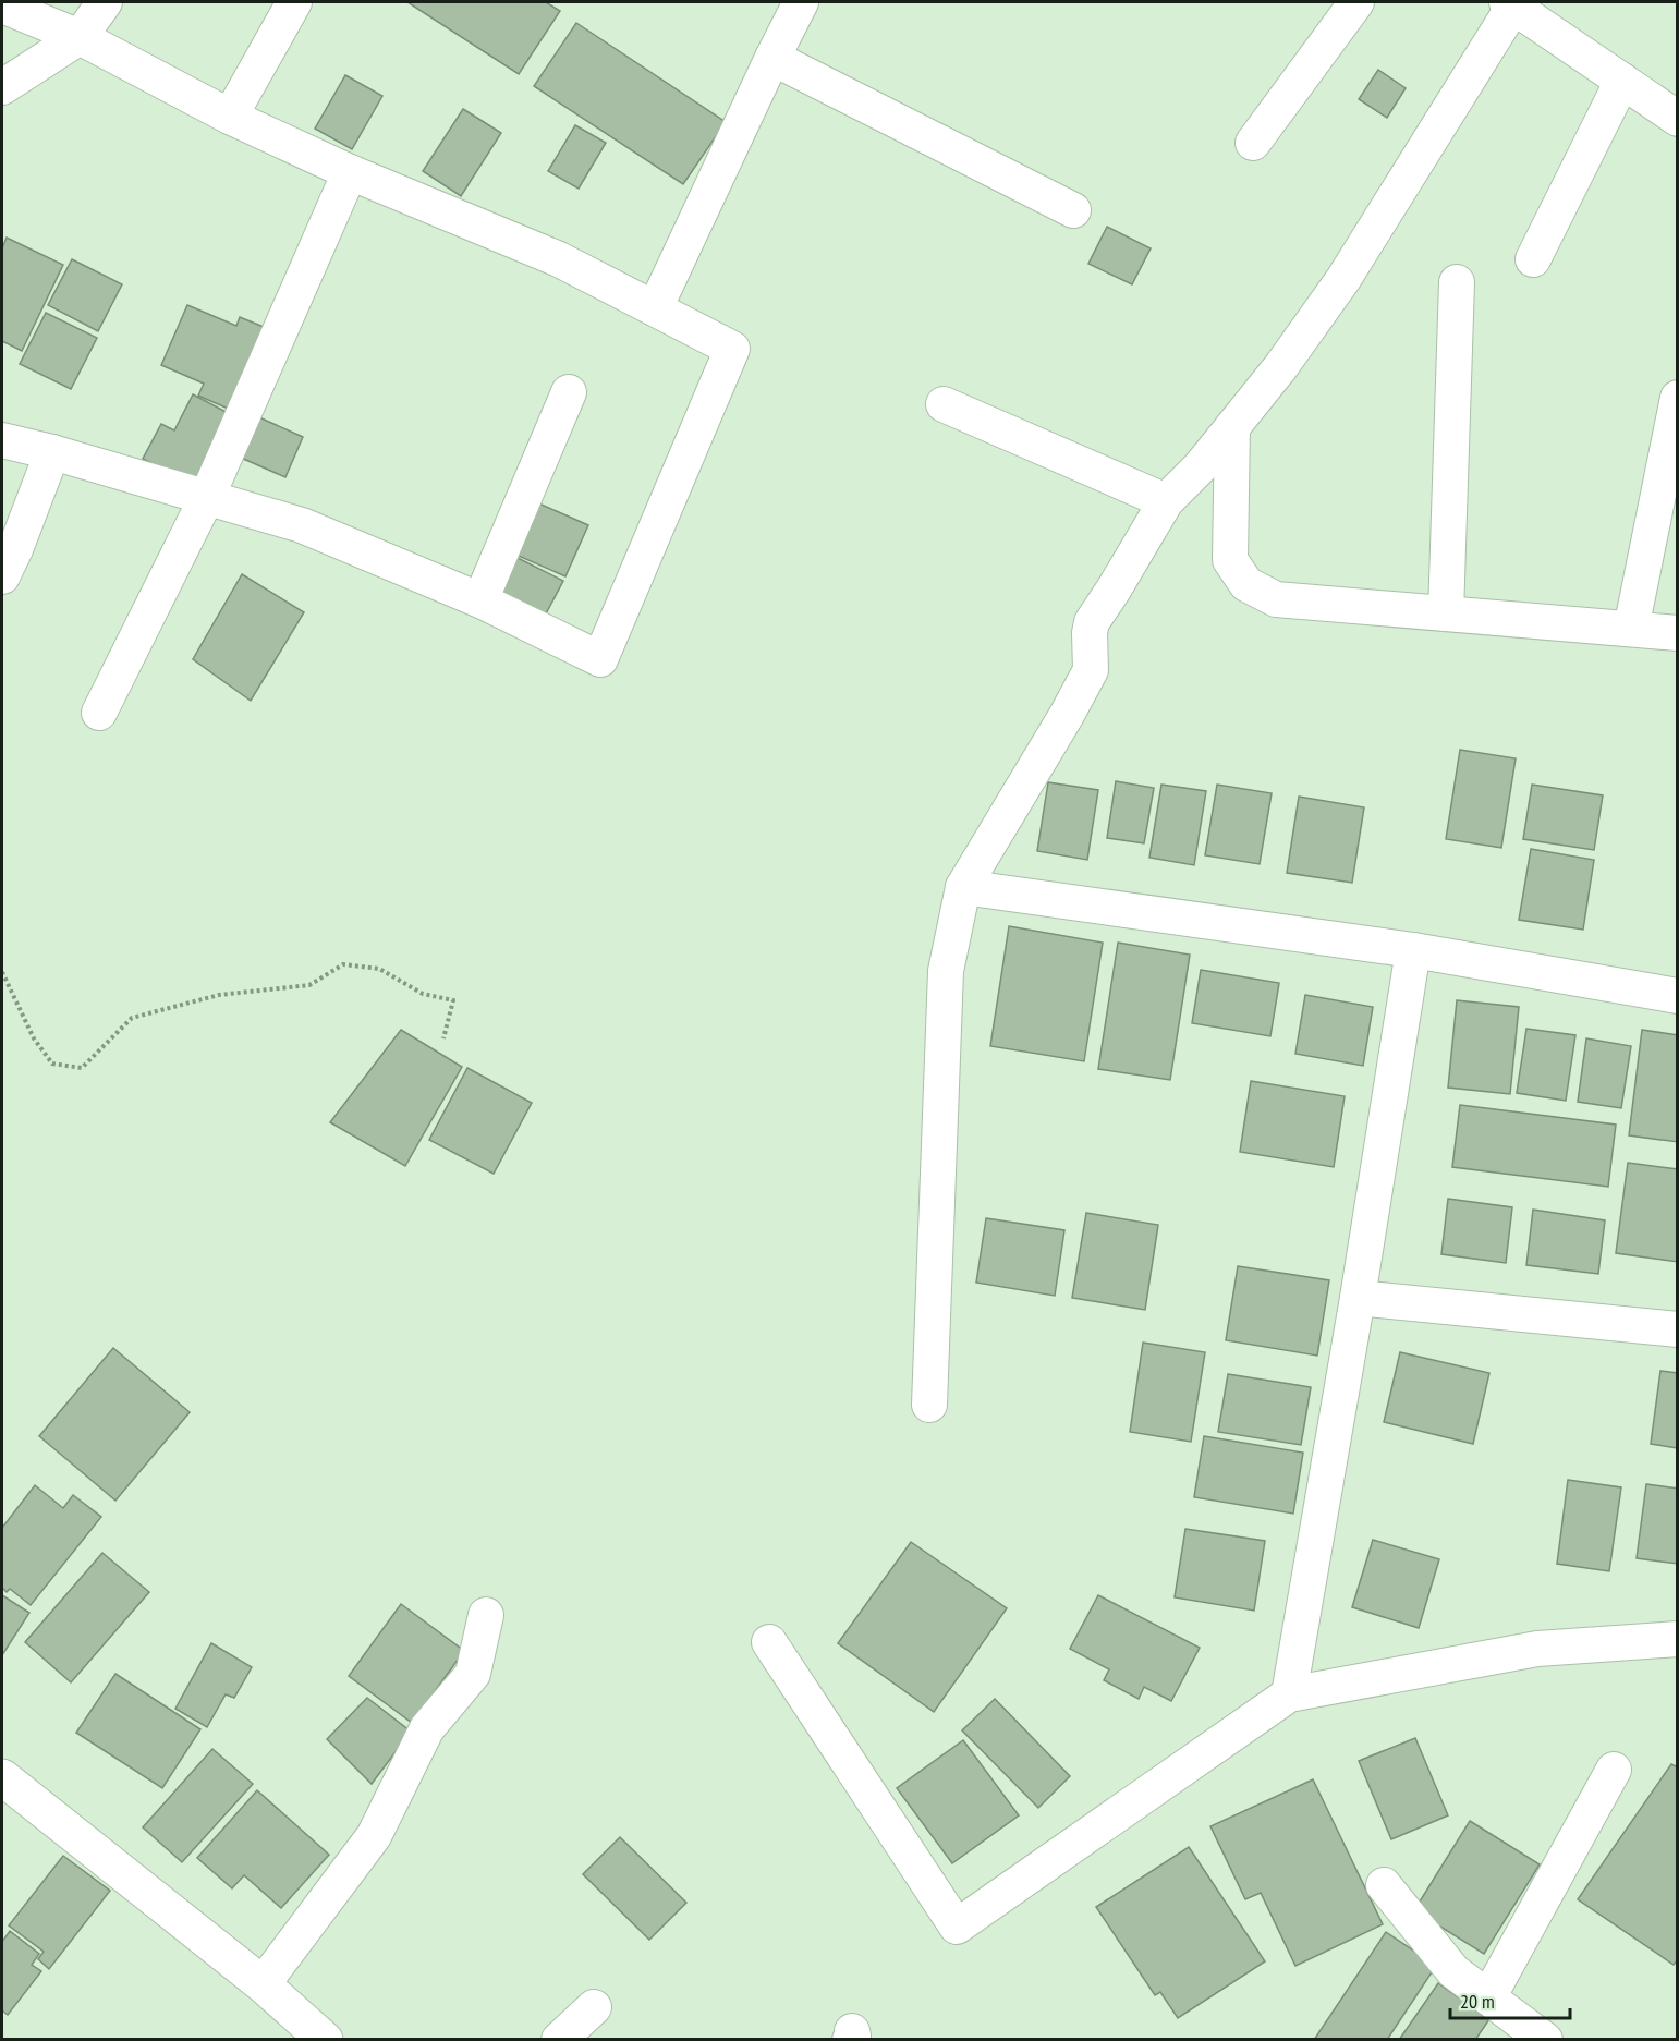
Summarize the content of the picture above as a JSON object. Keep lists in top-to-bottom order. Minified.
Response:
{"scale_bar":"20 m"}
